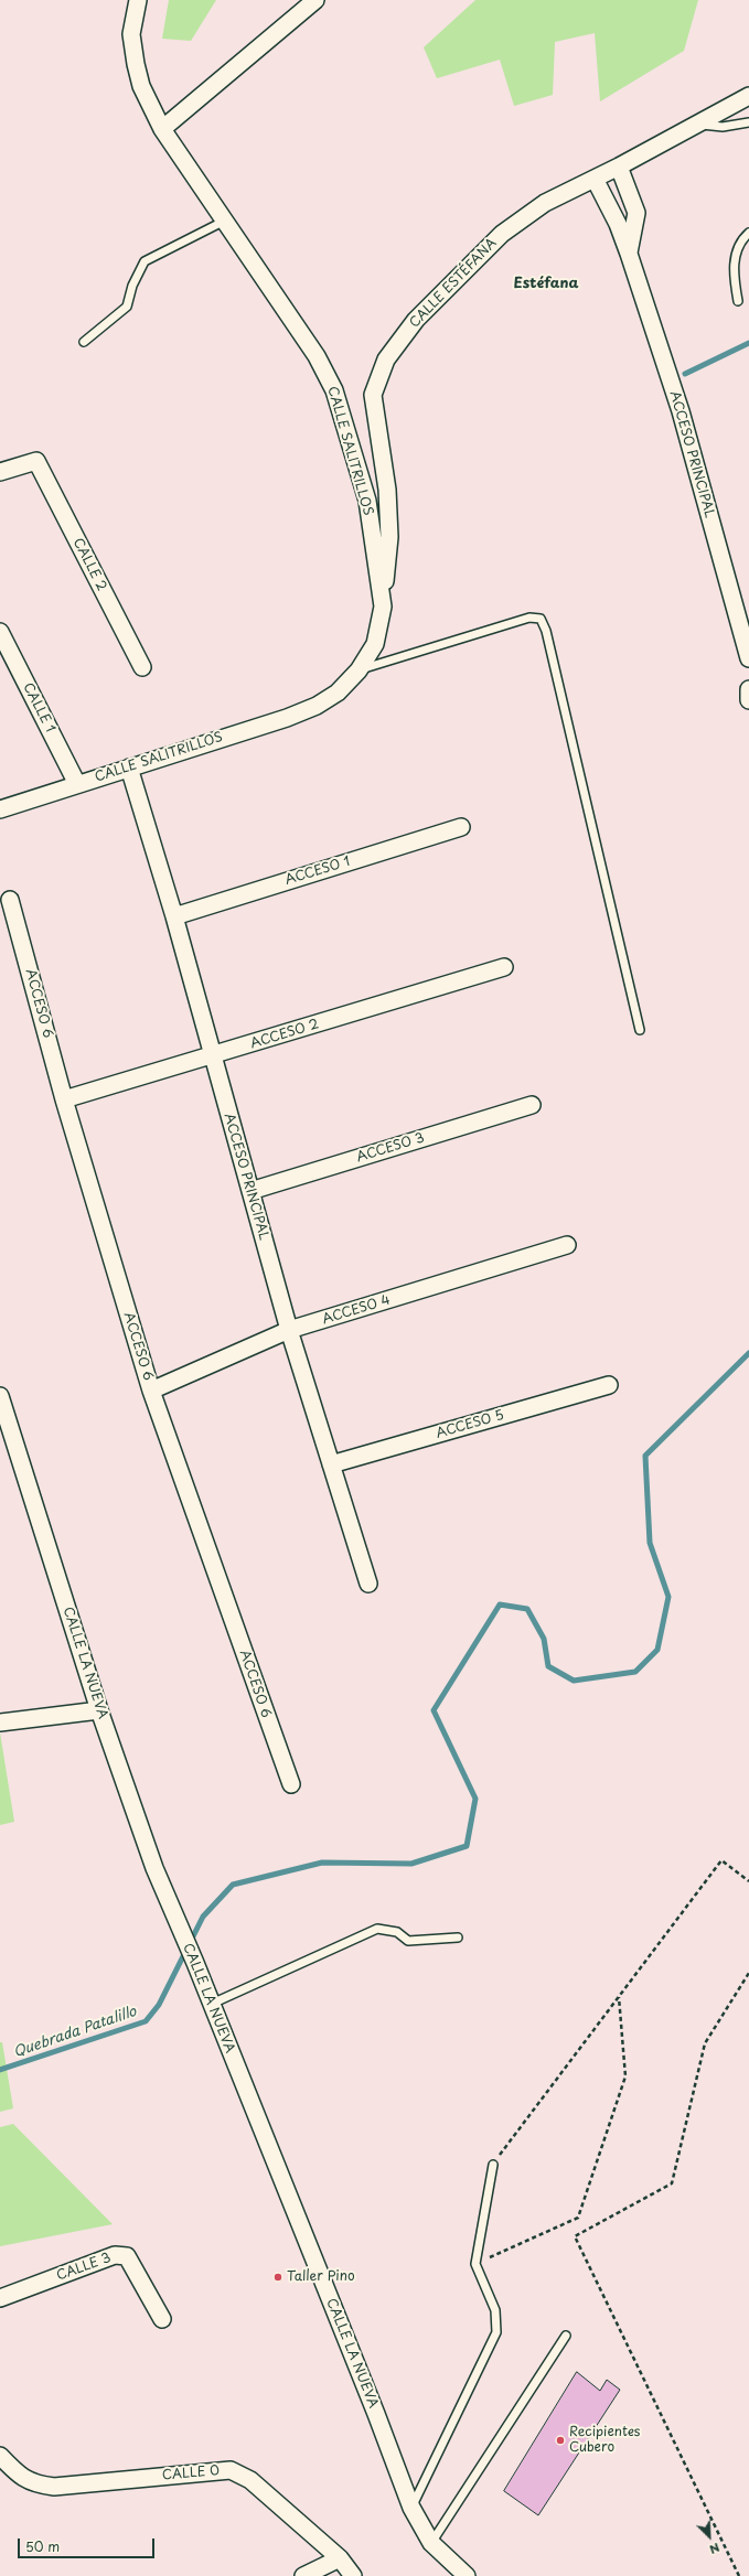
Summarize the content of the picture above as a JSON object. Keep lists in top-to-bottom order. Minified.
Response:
{"streets":{"street":["CALLE ESTÉFANA","CALLE SALITRILLOS","ACCESO PRINCIPAL","CALLE 2","CALLE 1","ACCESO 1","ACCESO 6","ACCESO 2","ACCESO 3","ACCESO 4","ACCESO 5","CALLE LA NUEVA","CALLE 3","CALLE 0"]},"crossings":[["CALLE ESTÉFANA","CALLE SALITRILLOS"],["CALLE ESTÉFANA","ACCESO PRINCIPAL"],["CALLE SALITRILLOS","ACCESO PRINCIPAL"],["CALLE SALITRILLOS","CALLE 1"],["ACCESO PRINCIPAL","ACCESO 1"],["ACCESO PRINCIPAL","ACCESO 2"],["ACCESO PRINCIPAL","ACCESO 3"],["ACCESO PRINCIPAL","ACCESO 4"],["ACCESO PRINCIPAL","ACCESO 5"],["ACCESO 6","ACCESO 2"],["ACCESO 6","ACCESO 4"]],"districts":["Estéfana"],"water":["Quebrada Patalillo"],"places":["Taller Pino","Recipientes Cubero"],"scale_bar":"50 m","north":"bottom right"}
